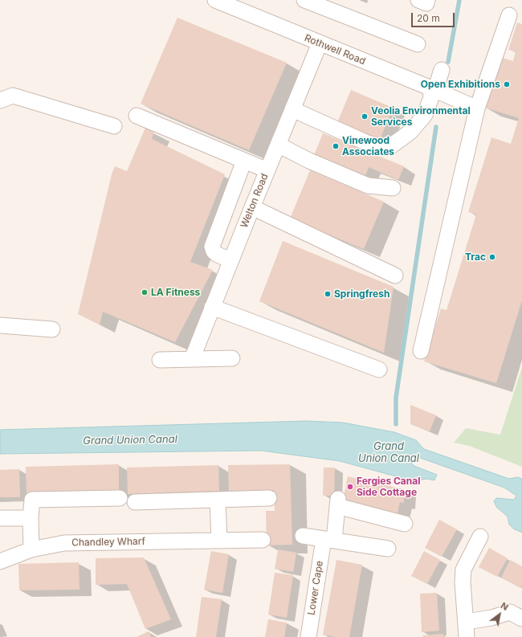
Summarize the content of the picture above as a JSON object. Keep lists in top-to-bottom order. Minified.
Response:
{"streets":{"street":["Rothwell Road","Welton Road","Chandley Wharf","Lower Cape"]},"crossings":[["Rothwell Road","Welton Road"]],"water":["Grand Union Canal"],"places":["Open Exhibitions","Veolia Environmental Services","Vinewood Associates","Trac","LA Fitness","Springfresh","Fergies Canal Side Cottage"],"scale_bar":"20 m","north":"top right"}
